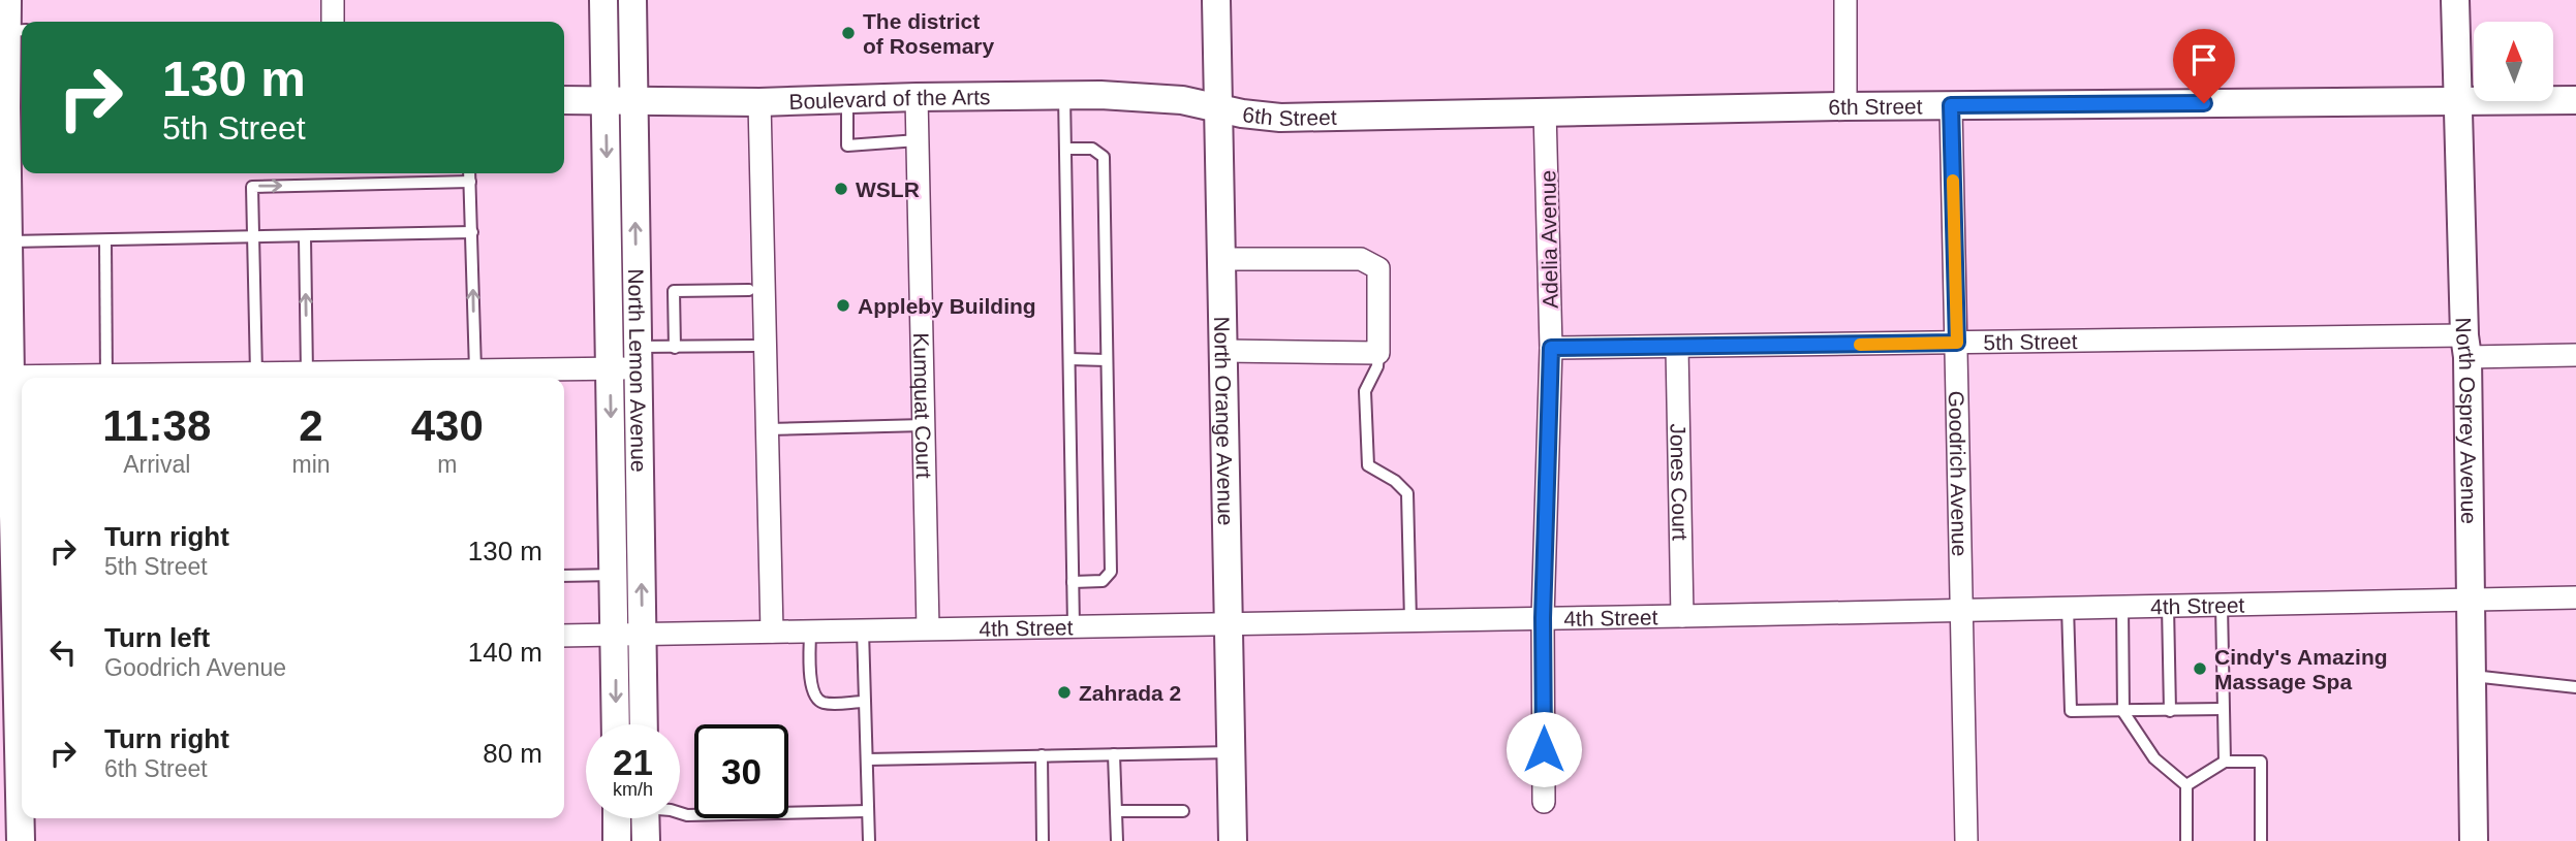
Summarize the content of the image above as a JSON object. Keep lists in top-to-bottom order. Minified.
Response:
{"streets":{"street":["Boulevard of the Arts","6th Street","Adelia Avenue","5th Street","North Lemon Avenue","Kumquat Court","North Orange Avenue","North Osprey Avenue","Goodrich Avenue","Jones Court","4th Street"]},"crossings":[["Boulevard of the Arts","6th Street"],["Boulevard of the Arts","North Lemon Avenue"],["Boulevard of the Arts","Kumquat Court"],["Boulevard of the Arts","North Orange Avenue"],["6th Street","Adelia Avenue"],["6th Street","North Orange Avenue"],["6th Street","North Osprey Avenue"],["6th Street","Goodrich Avenue"],["Adelia Avenue","5th Street"],["Adelia Avenue","4th Street"],["5th Street","North Osprey Avenue"],["5th Street","Goodrich Avenue"],["5th Street","Jones Court"],["North Lemon Avenue","4th Street"],["Kumquat Court","4th Street"],["North Orange Avenue","4th Street"],["North Osprey Avenue","4th Street"],["Goodrich Avenue","4th Street"],["Jones Court","4th Street"]],"places":["The district of Rosemary","WSLR","Appleby Building","Cindy's Amazing Massage Spa","Zahrada 2"],"north":"top","page":{"turn":["130 m","5th Street"],"eta":["11:38","Arrival","2","min","430","m"],"list":[{"name":"Turn right","note":"5th Street","value":"130 m"},{"name":"Turn left","note":"Goodrich Avenue","value":"140 m"},{"name":"Turn right","note":"6th Street","value":"80 m"}],"speed":"21 km/h","limit":"30"}}
